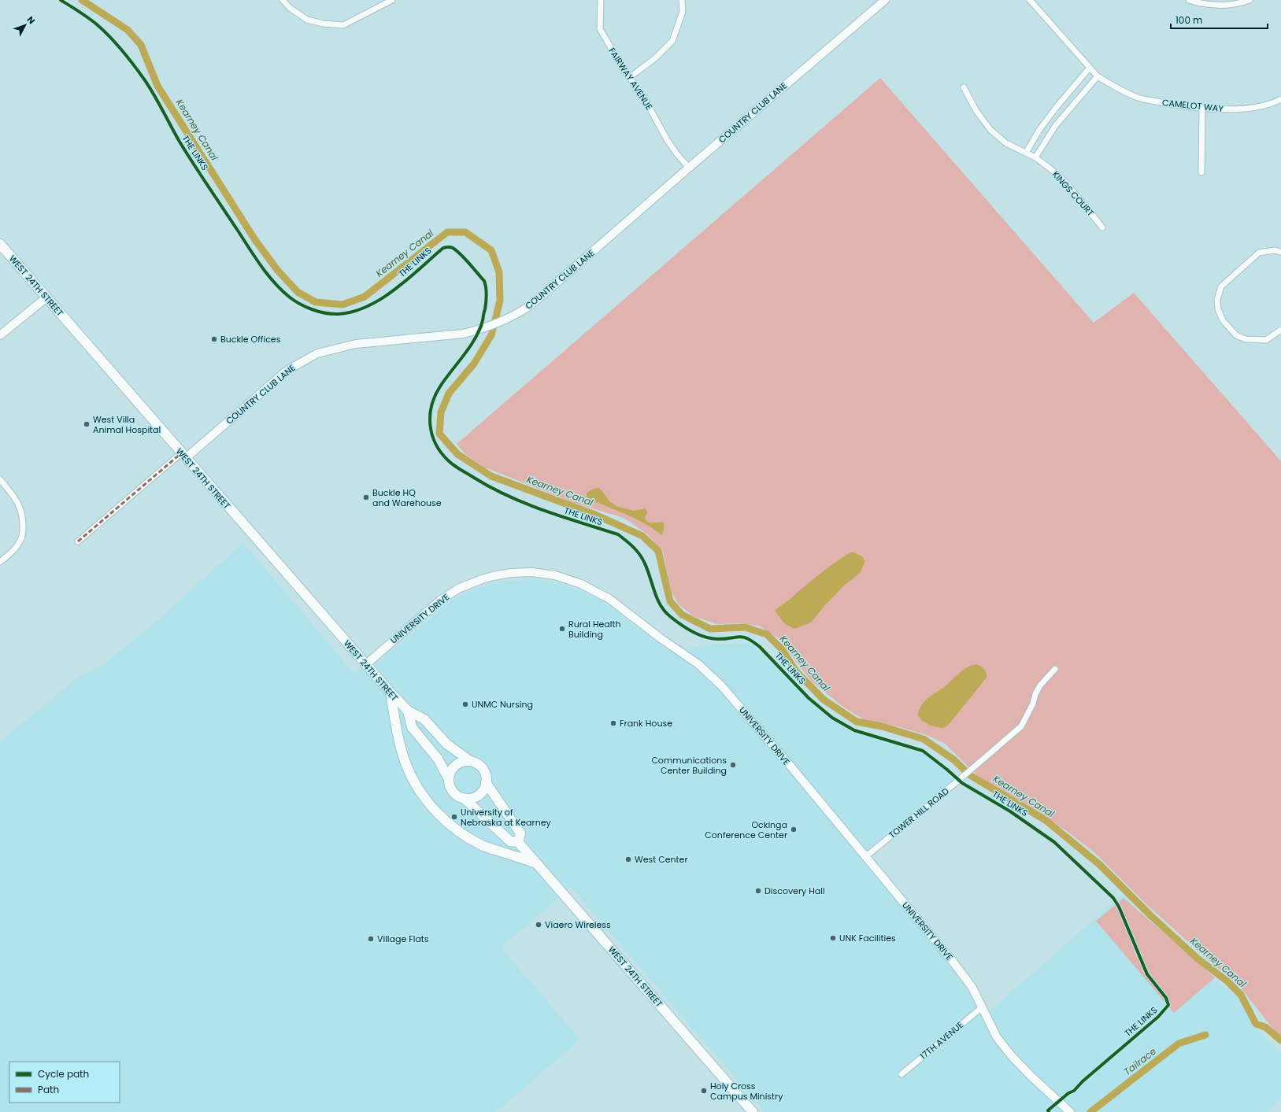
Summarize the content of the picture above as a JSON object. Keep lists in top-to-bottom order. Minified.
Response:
{"streets":{"main road":["WEST 24TH STREET"],"street":["FAIRWAY AVENUE","CAMELOT WAY","COUNTRY CLUB LANE","KINGS COURT","UNIVERSITY DRIVE","TOWER HILL ROAD","17TH AVENUE"],"cycle path":["THE LINKS"]},"crossings":[["FAIRWAY AVENUE","COUNTRY CLUB LANE"],["COUNTRY CLUB LANE","WEST 24TH STREET"],["WEST 24TH STREET","UNIVERSITY DRIVE"],["UNIVERSITY DRIVE","TOWER HILL ROAD"],["UNIVERSITY DRIVE","17TH AVENUE"]],"water":["Kearney Canal","Tailrace"],"places":["Buckle Offices","West Villa Animal Hospital","Buckle HQ and Warehouse","Rural Health Building","UNMC Nursing","Frank House","Communications Center Building","University of Nebraska at Kearney","Ockinga Conference Center","West Center","Discovery Hall","Viaero Wireless","UNK Facilities","Village Flats","Holy Cross Campus Ministry"],"legend":["Cycle path","Path"],"scale_bar":"100 m","north":"top right"}
